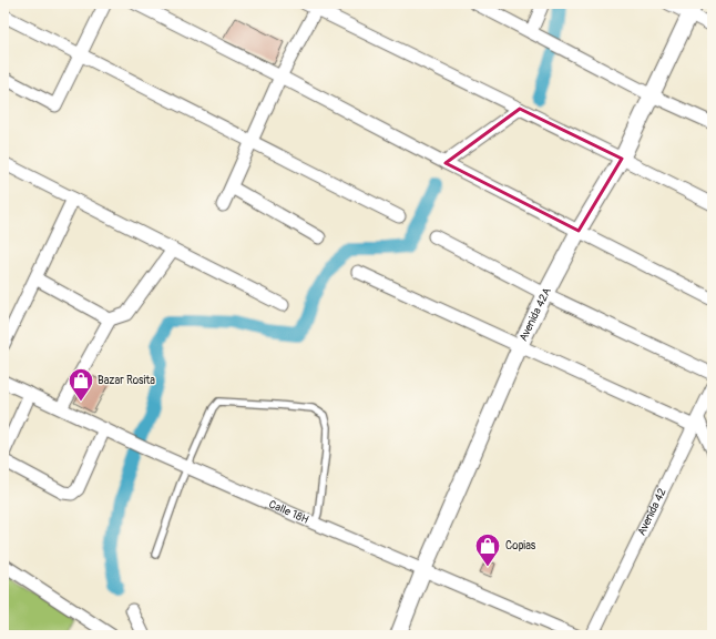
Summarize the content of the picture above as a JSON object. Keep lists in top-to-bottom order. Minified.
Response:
{"streets":{"street":["Avenida 42A","Avenida 42","Calle 18H"]},"crossings":[["Avenida 42A","Calle 18H"]],"places":{"shop":["Bazar Rosita","Copias"]}}
